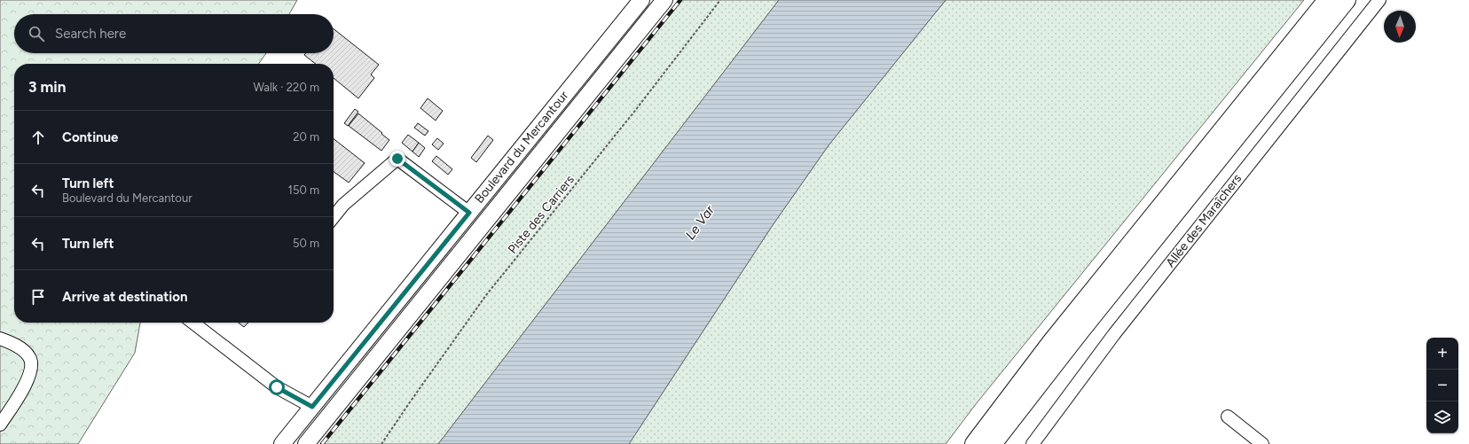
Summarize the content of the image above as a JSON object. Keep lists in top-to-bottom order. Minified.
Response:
{"streets":{"main road":["Boulevard du Mercantour"],"street":["Allée des Maraîchers"],"path":["Piste des Carriers"]},"water":["Le Var"],"north":"bottom","page":{"search":"Search here","heading":["3 min","Walk · 220 m"],"list":[["Continue","20 m"],["Turn left","Boulevard du Mercantour","150 m"],["Turn left","50 m"],"Arrive at destination"],"map_buttons":["+","−"]}}
